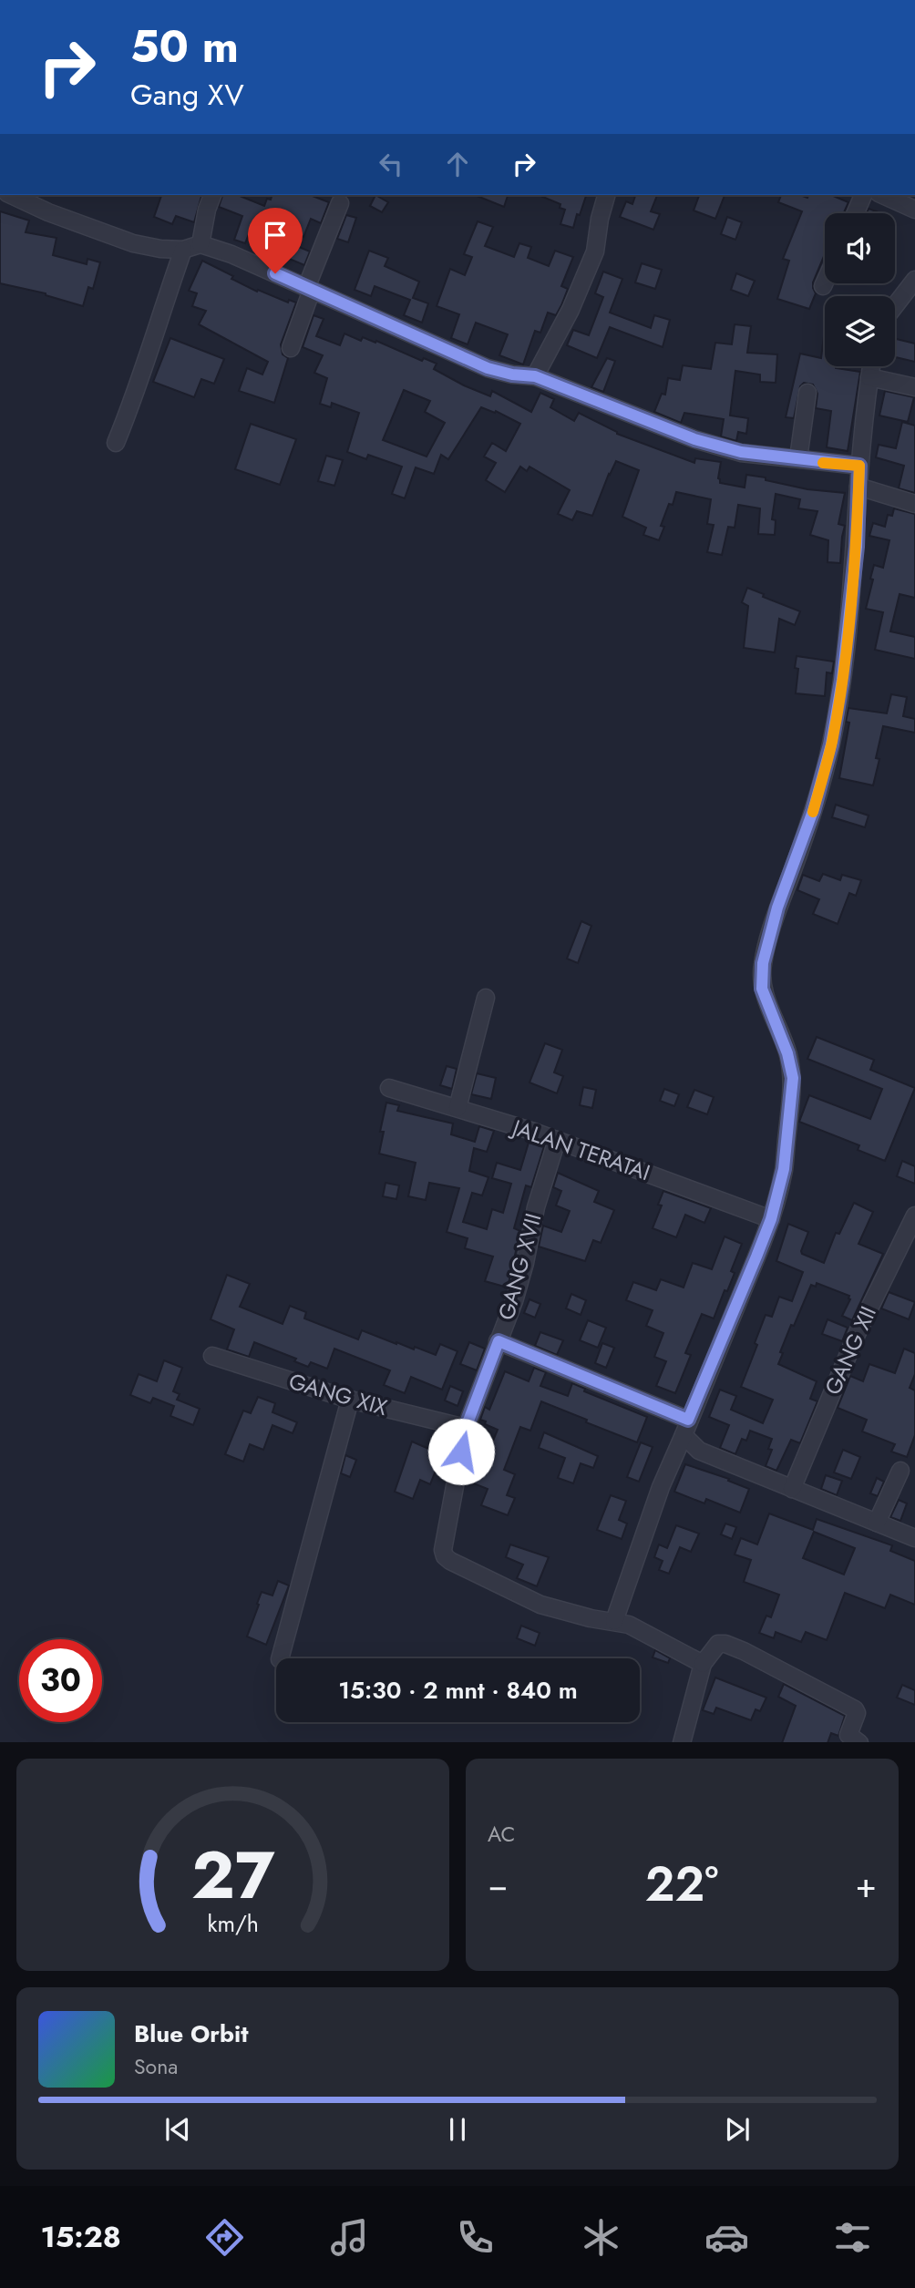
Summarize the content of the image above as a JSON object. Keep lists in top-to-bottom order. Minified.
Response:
{"streets":{"street":["JALAN TERATAI","GANG XVII","GANG XII","GANG XIX"]},"crossings":[["JALAN TERATAI","GANG XVII"],["GANG XVII","GANG XIX"]],"page":{"turn":["50 m","Gang XV"],"limit":"30","trip":"15:30 · 2 mnt · 840 m","tile":"AC","heat":["−","22°","+"],"song":["Blue Orbit","Sona"],"tabs":"15:28","gauge":["27","km/h"]}}
